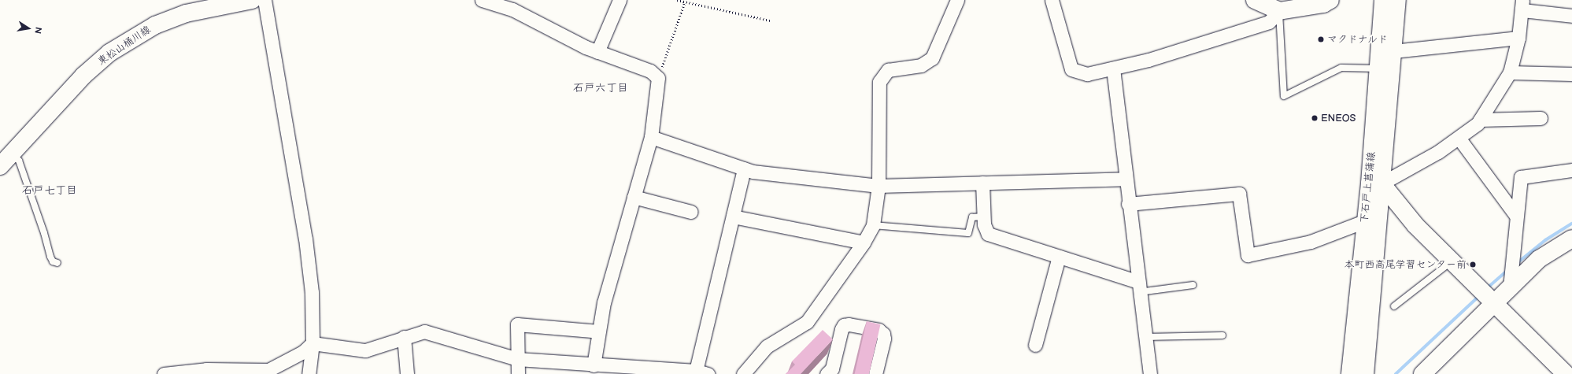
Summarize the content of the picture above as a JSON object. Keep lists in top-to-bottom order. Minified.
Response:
{"streets":{"main road":["東松山桶川線","下石戸上菖蒲線"]},"districts":["石戸六丁目","石戸七丁目"],"places":["マクドナルド","ENEOS","本町西高尾学習センター前"],"north":"right"}
